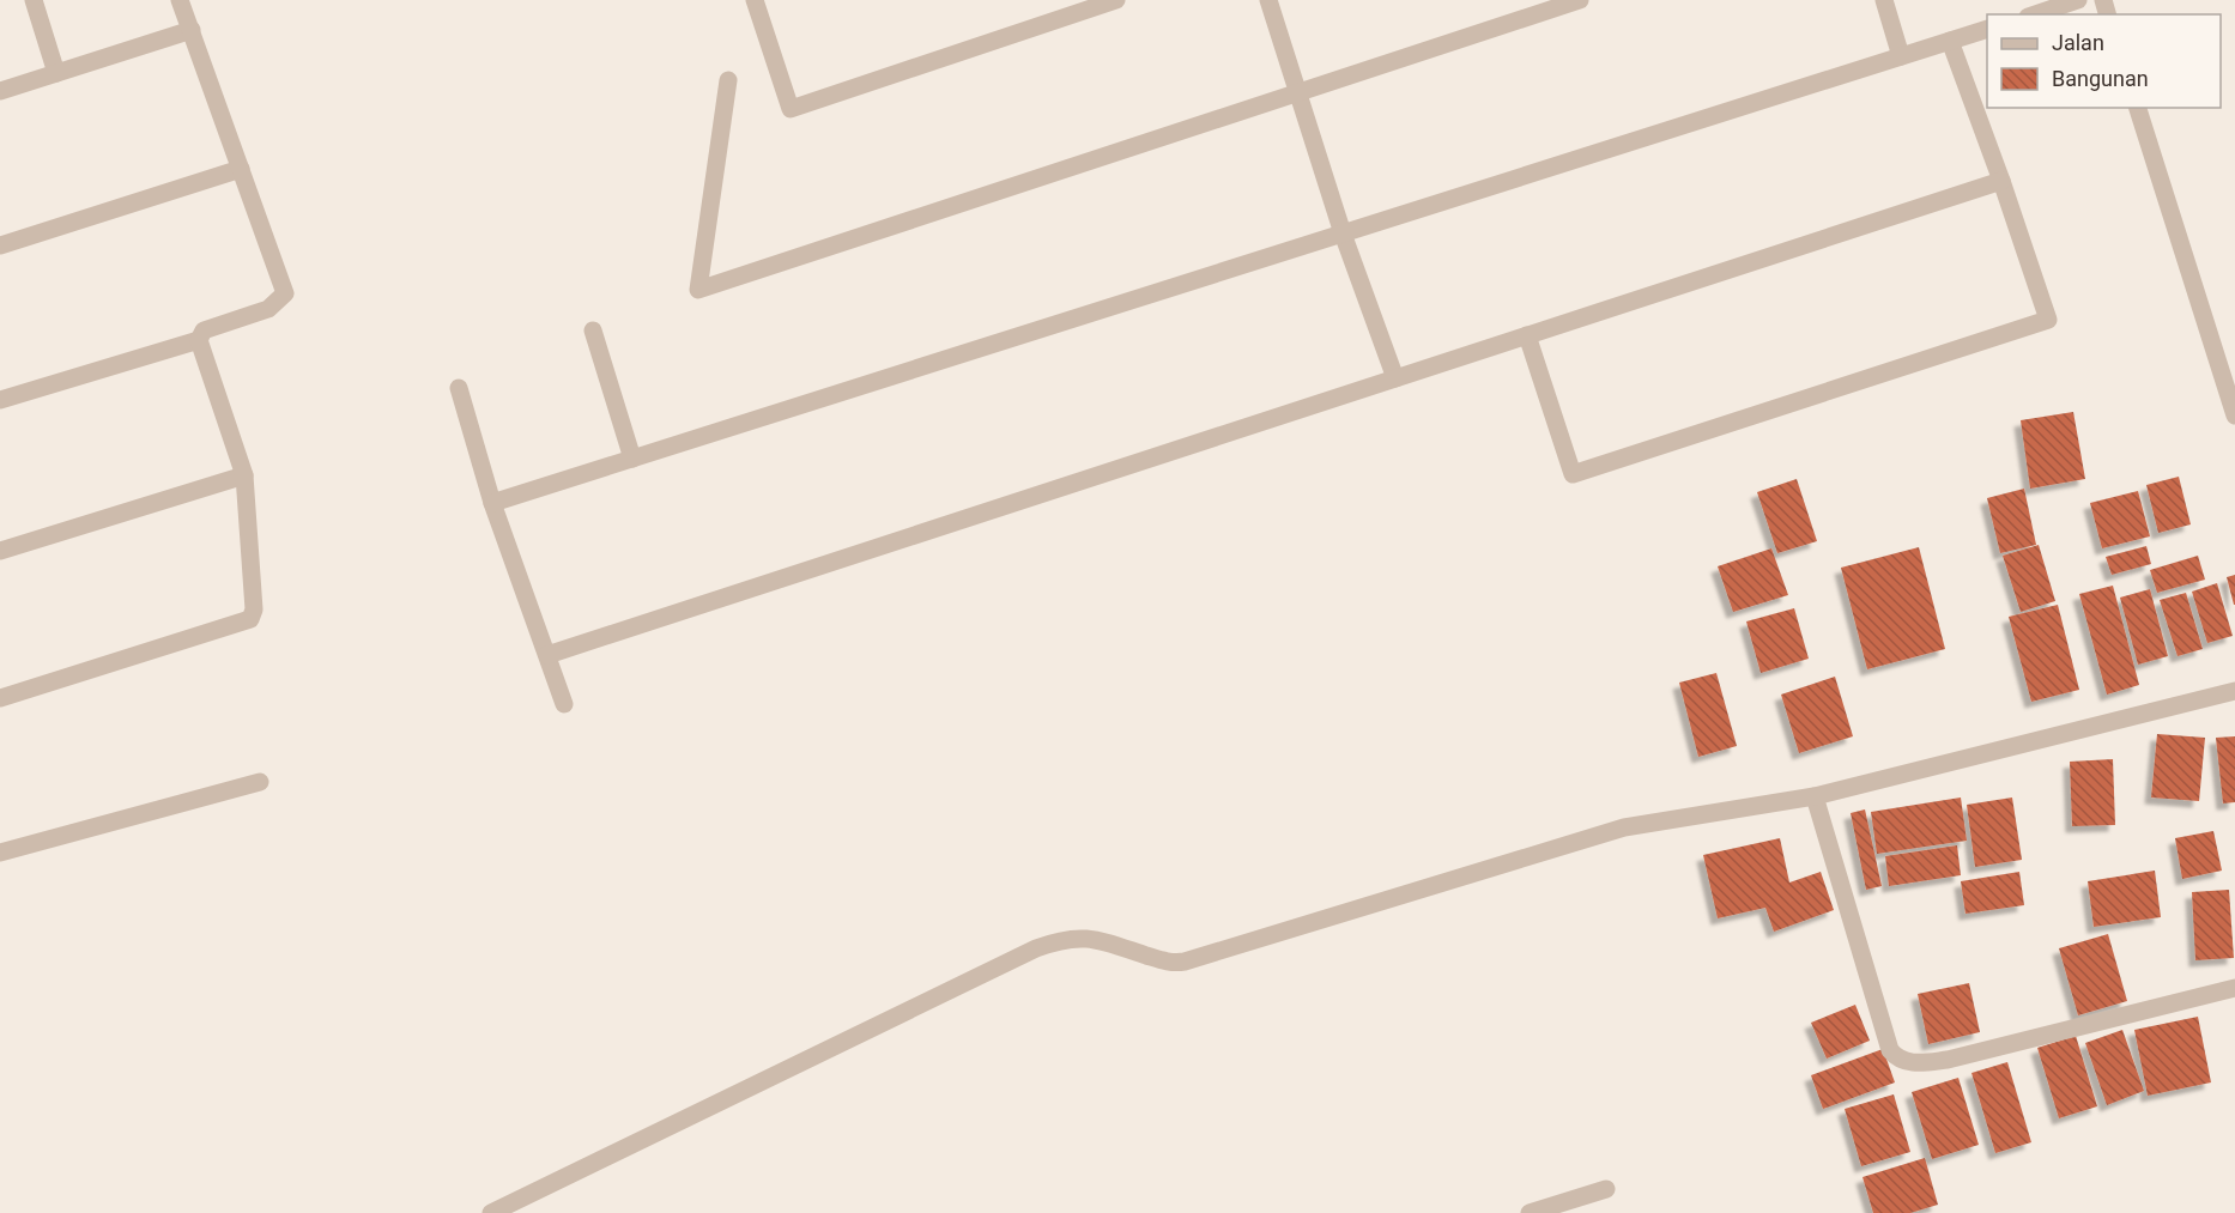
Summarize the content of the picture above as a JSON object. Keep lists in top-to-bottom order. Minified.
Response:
{"legend":["Jalan","Bangunan"]}
